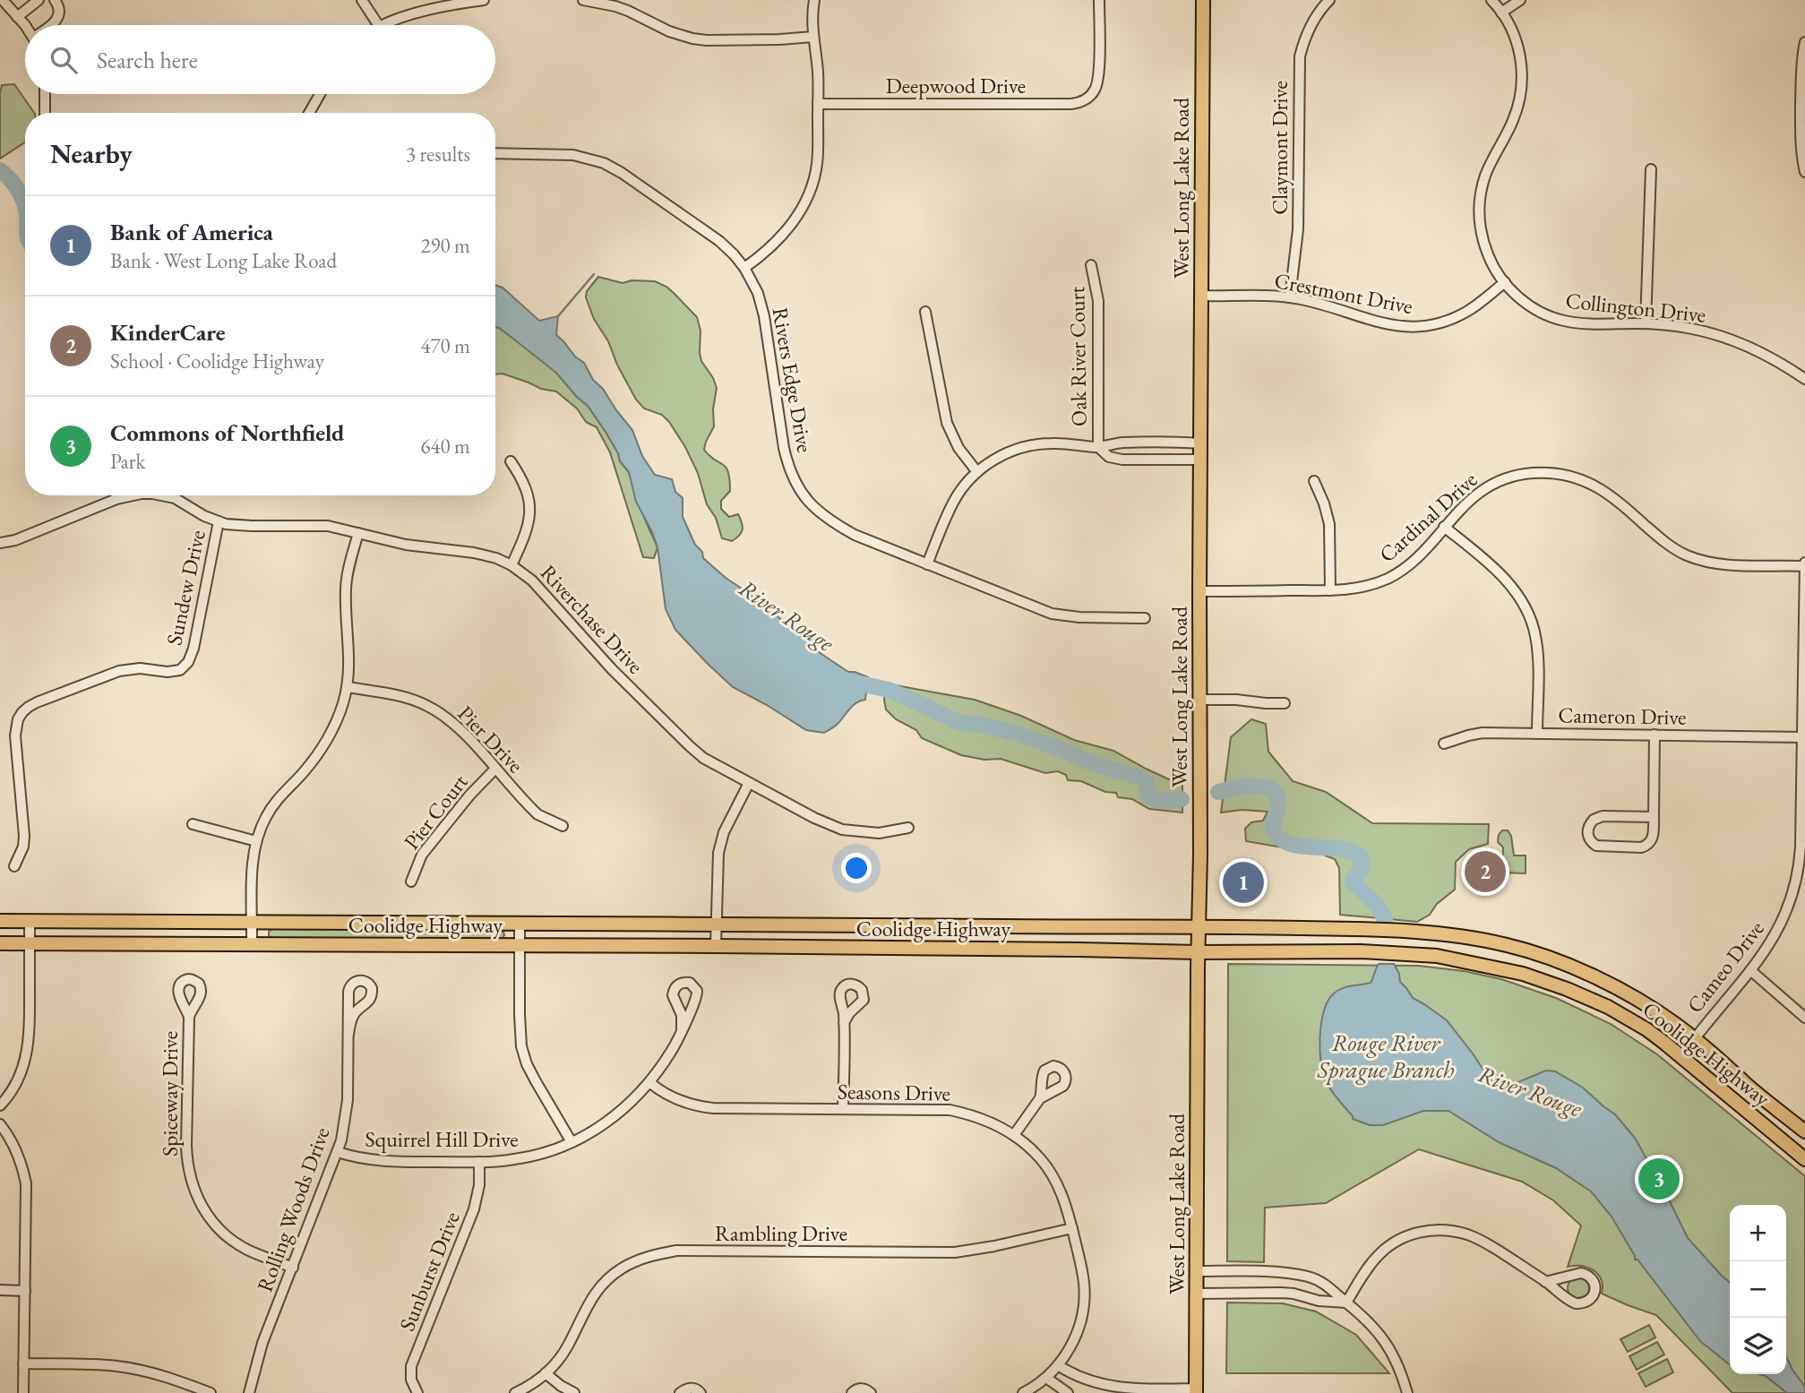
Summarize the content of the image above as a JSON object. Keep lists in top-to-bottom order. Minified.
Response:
{"streets":{"main road":["West Long Lake Road","Coolidge Highway"],"street":["Deepwood Drive","Claymont Drive","Crestmont Drive","Collington Drive","Oak River Court","Rivers Edge Drive","Cardinal Drive","Sundew Drive","Riverchase Drive","Cameron Drive","Pier Drive","Pier Court","Cameo Drive","Seasons Drive","Spiceway Drive","Squirrel Hill Drive","Rolling Woods Drive","Rambling Drive","Sunburst Drive"]},"crossings":[["Claymont Drive","Crestmont Drive"],["West Long Lake Road","Crestmont Drive"],["West Long Lake Road","Cardinal Drive"],["West Long Lake Road","Coolidge Highway"],["Crestmont Drive","Collington Drive"],["Cardinal Drive","Cameo Drive"],["Sundew Drive","Riverchase Drive"],["Cameron Drive","Cameo Drive"],["Pier Drive","Pier Court"],["Coolidge Highway","Cameo Drive"],["Seasons Drive","Squirrel Hill Drive"],["Seasons Drive","Rambling Drive"],["Spiceway Drive","Rolling Woods Drive"],["Squirrel Hill Drive","Rolling Woods Drive"],["Squirrel Hill Drive","Sunburst Drive"]],"water":["River Rouge","Rouge River Sprague Branch"],"page":{"search":"Search here","heading":["Nearby","3 results"],"list":[{"mark":"1","name":"Bank of America","note":"Bank · West Long Lake Road","value":"290 m"},{"mark":"2","name":"KinderCare","note":"School · Coolidge Highway","value":"470 m"},{"mark":"3","name":"Commons of Northfield","note":"Park","value":"640 m"}],"pins":["2","1","3"],"map_buttons":["+","−"]}}
